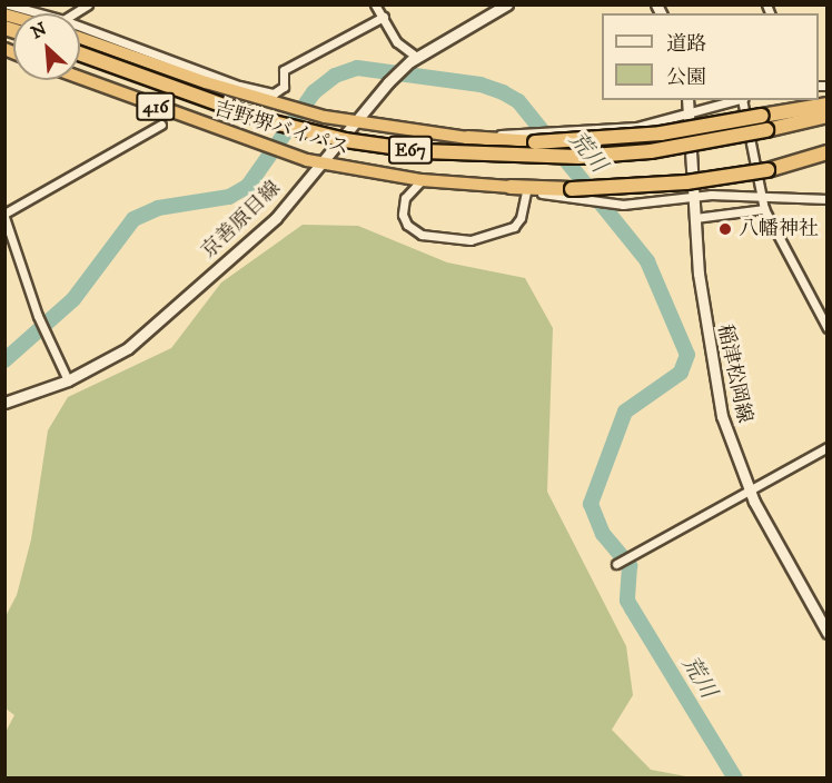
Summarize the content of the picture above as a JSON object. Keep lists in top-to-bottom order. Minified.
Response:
{"streets":{"highway":["416","吉野堺バイパス","E67"],"main road":["京善原目線","稲津松岡線"]},"crossings":[["吉野堺バイパス","京善原目線"]],"water":["荒川"],"places":["八幡神社"],"legend":["道路","公園"],"north":"top left"}
